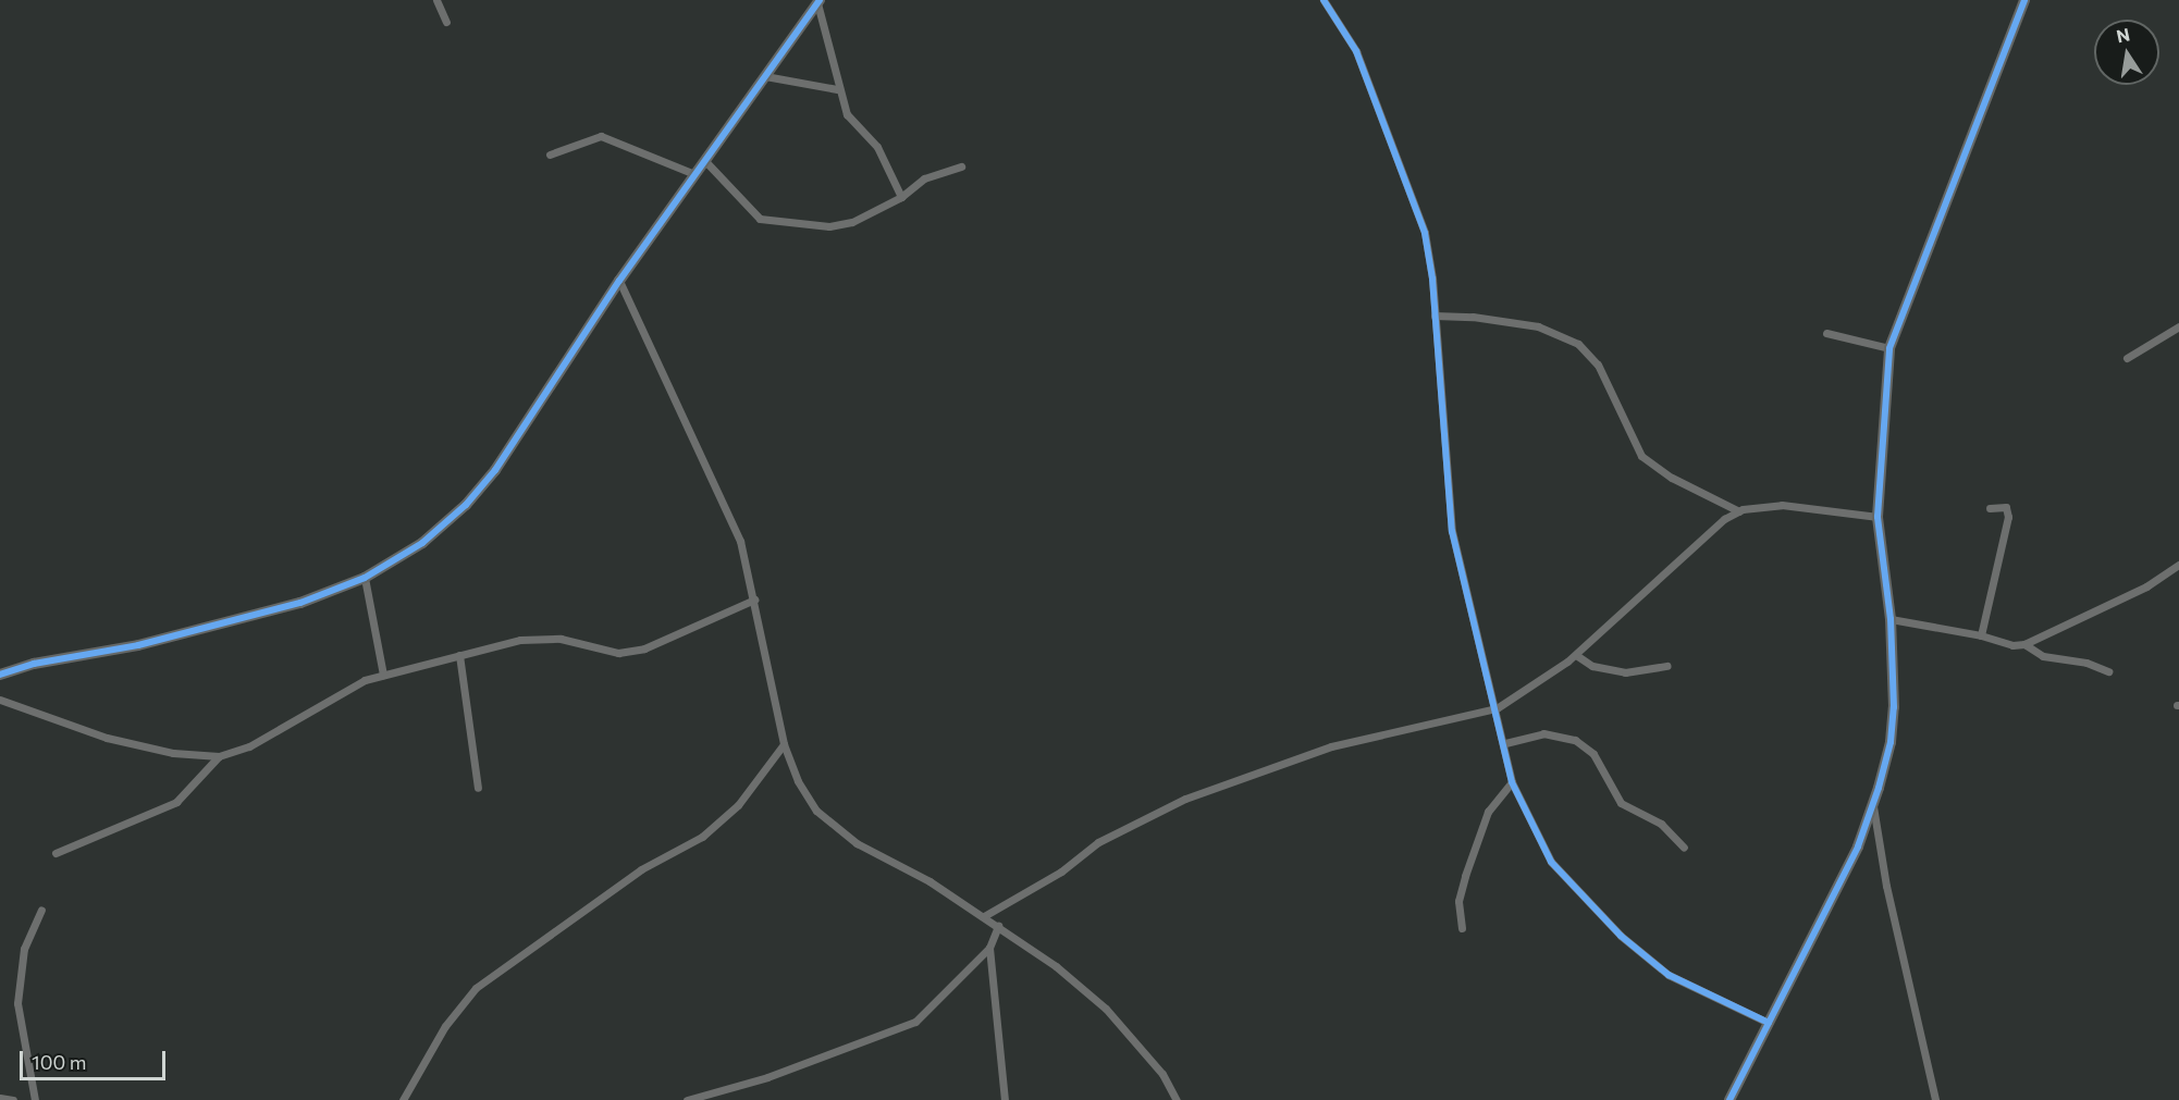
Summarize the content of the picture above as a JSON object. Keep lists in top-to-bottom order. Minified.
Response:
{"scale_bar":"100 m","north":"top"}
